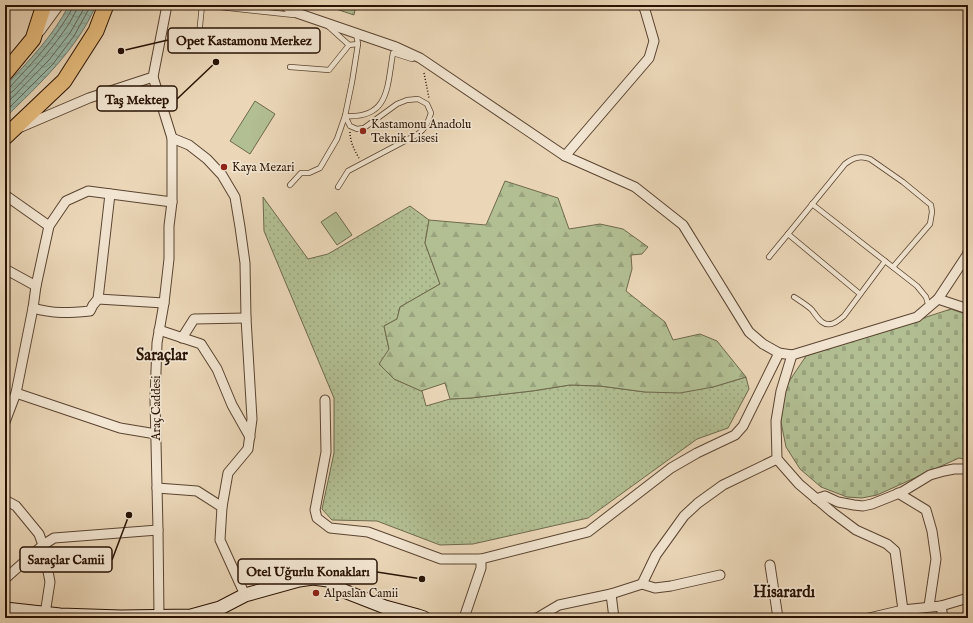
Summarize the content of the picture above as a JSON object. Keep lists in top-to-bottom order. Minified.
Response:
{"streets":{"street":["Araç Caddesi"]},"districts":["Saraçlar","Hisarardı"],"places":["Opet Kastamonu Merkez","Taş Mektep","Kastamonu Anadolu Teknik Lisesi","Kaya Mezari","Saraçlar Camii","Otel Uğurlu Konakları","Alpaslan Camii"]}
